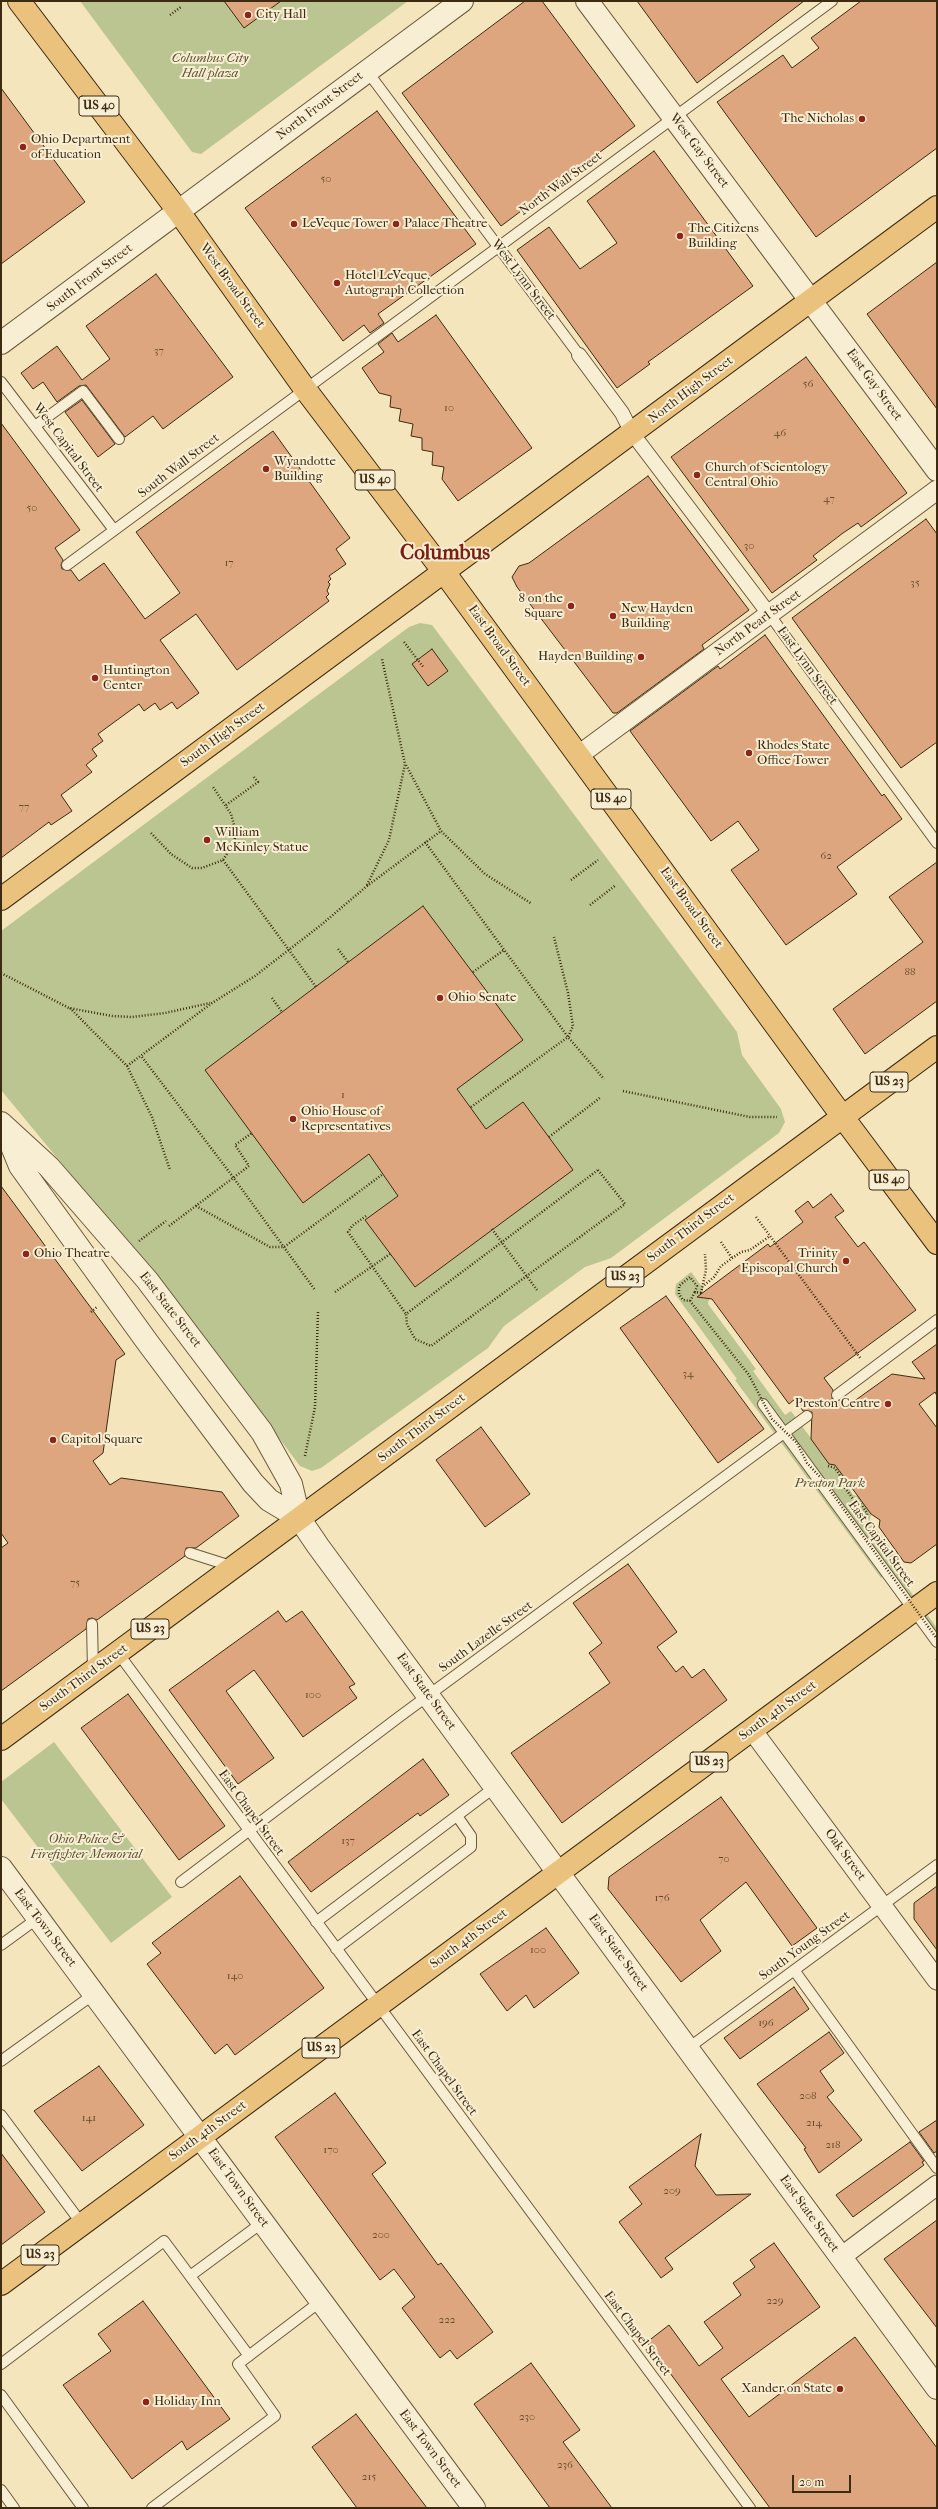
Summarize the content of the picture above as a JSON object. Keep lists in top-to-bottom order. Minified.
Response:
{"streets":{"main road":["US 40","West Broad Street","North High Street","East Broad Street","South High Street","US 23","South Third Street","South 4th Street"],"street":["North Front Street","West Gay Street","South Front Street","West Lynn Street","East Gay Street","North Pearl Street","East Lynn Street","East State Street","Oak Street","East Town Street"],"lane":["North Wall Street","West Capital Street","South Wall Street","East Capital Street","South Lazelle Street","East Chapel Street","South Young Street"]},"crossings":[["North Front Street","South Front Street"],["North Front Street","West Lynn Street"],["North Front Street","West Broad Street"],["West Gay Street","North Wall Street"],["West Gay Street","East Gay Street"],["West Gay Street","North High Street"],["North Wall Street","West Lynn Street"],["North Wall Street","West Broad Street"],["North Wall Street","South Wall Street"],["South Front Street","West Broad Street"],["West Lynn Street","North High Street"],["West Lynn Street","East Lynn Street"],["West Broad Street","North High Street"],["West Broad Street","South Wall Street"],["West Broad Street","East Broad Street"],["West Broad Street","South High Street"],["East Gay Street","North High Street"],["North High Street","East Broad Street"],["North High Street","East Lynn Street"],["North High Street","South High Street"],["West Capital Street","South Wall Street"],["North Pearl Street","East Broad Street"],["North Pearl Street","East Lynn Street"],["East Broad Street","South High Street"],["East Broad Street","US 23"],["East Broad Street","South Third Street"],["US 23","South Third Street"],["South Third Street","East State Street"],["South Third Street","East Chapel Street"],["East State Street","South Lazelle Street"],["East State Street","South 4th Street"],["East State Street","South Young Street"],["East Capital Street","South Lazelle Street"],["East Capital Street","South 4th Street"],["South Lazelle Street","East Chapel Street"],["South 4th Street","East Chapel Street"],["South 4th Street","Oak Street"],["South 4th Street","East Town Street"],["Oak Street","South Young Street"]],"districts":["Columbus"],"parks":["Columbus City Hall plaza","Preston Park","Ohio Police & Firefighter Memorial"],"places":["City Hall","The Nicholas","Ohio Department of Education","LeVeque Tower","Palace Theatre","The Citizens Building","Hotel LeVeque, Autograph Collection","Wyandotte Building","Church of Scientology Central Ohio","8 on the Square","New Hayden Building","Hayden Building","Huntington Center","Rhodes State Office Tower","William McKinley Statue","Ohio Senate","Ohio House of Representatives","Ohio Theatre","Trinity Episcopal Church","Preston Centre","Capitol Square","Xander on State","Holiday Inn"],"house_numbers":["50","37","56","10","46","47","50","30","17","35","77","62","88","1","34","75","100","137","70","176","100","140","196","208","141","214","218","170","209","200","229","222","230","236","215"],"scale_bar":"20 m"}
